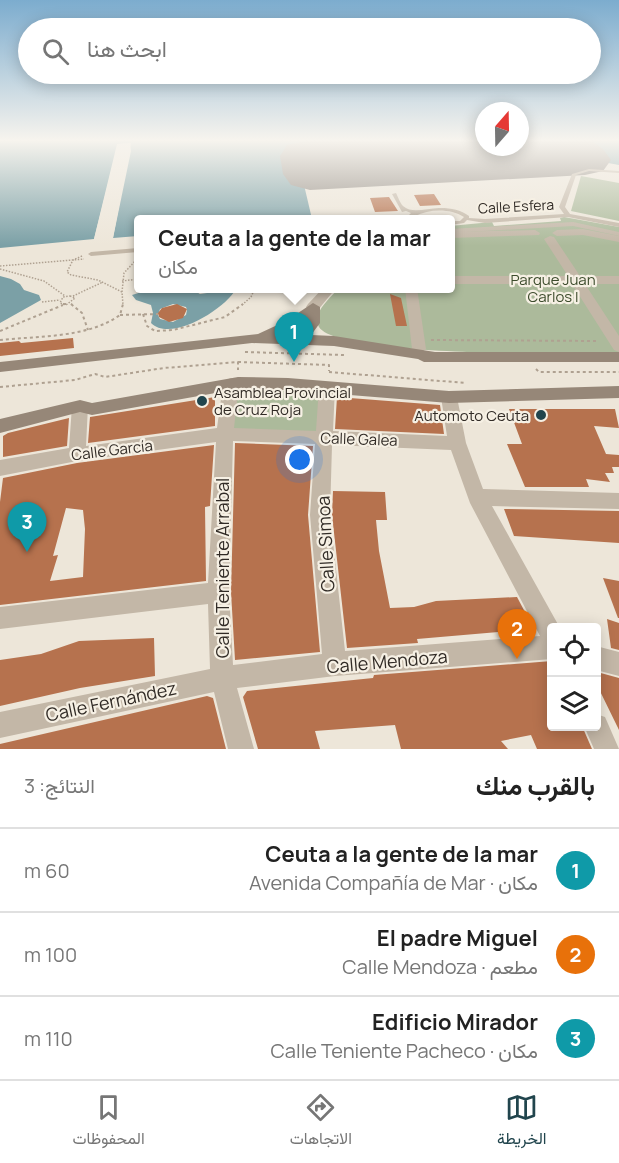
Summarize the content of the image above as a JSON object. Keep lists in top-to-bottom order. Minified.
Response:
{"streets":{"street":["Calle Galea","Calle García","Calle Simoa","Calle Teniente Arrabal","Calle Mendoza","Calle Fernández"],"lane":["Calle Esfera"]},"crossings":[["Calle Galea","Calle García"],["Calle Galea","Calle Simoa"],["Calle Galea","Calle Teniente Arrabal"],["Calle García","Calle Teniente Arrabal"],["Calle Simoa","Calle Mendoza"],["Calle Teniente Arrabal","Calle Mendoza"],["Calle Teniente Arrabal","Calle Fernández"],["Calle Mendoza","Calle Fernández"]],"parks":["Parque Juan Carlos I"],"places":["Asamblea Provincial de Cruz Roja","Automoto Ceuta"],"north":"top","page":{"search":"ابحث هنا","popup":["Ceuta a la gente de la mar","مكان"],"pins":["1","3","2"],"heading":["بالقرب منك","النتائج: 3"],"list":[{"mark":"1","name":"Ceuta a la gente de la mar","note":"مكان · Avenida Compañía de Mar","value":"60 m"},{"mark":"2","name":"El padre Miguel","note":"مطعم · Calle Mendoza","value":"100 m"},{"mark":"3","name":"Edificio Mirador","note":"مكان · Calle Teniente Pacheco","value":"110 m"}],"nav":["الخريطة","الاتجاهات","المحفوظات"]}}
